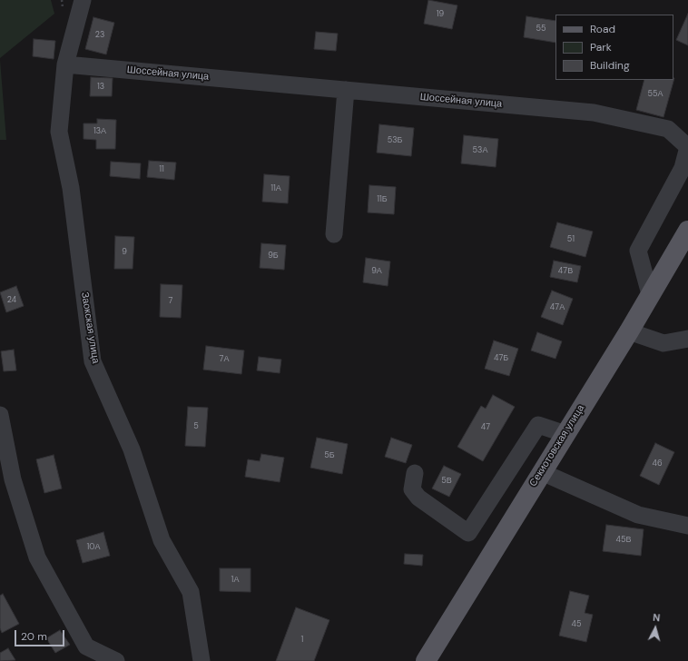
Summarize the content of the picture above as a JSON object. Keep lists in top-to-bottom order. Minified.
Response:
{"streets":{"main road":["Секиотовская улица"],"street":["Шоссейная улица","Заокская улица"]},"crossings":[["Шоссейная улица","Заокская улица"],["Шоссейная улица","Секиотовская улица"]],"house_numbers":["19","55","23","13","55А","13А","53Б","53А","11","11А","11Б","51","9","9Б","9А","47В","24","7","47А","47Б","7А","5","47","5Б","46","5В","45В","10А","1А","45","1"],"legend":["Road","Park","Building"],"scale_bar":"20 m","north":"top"}
